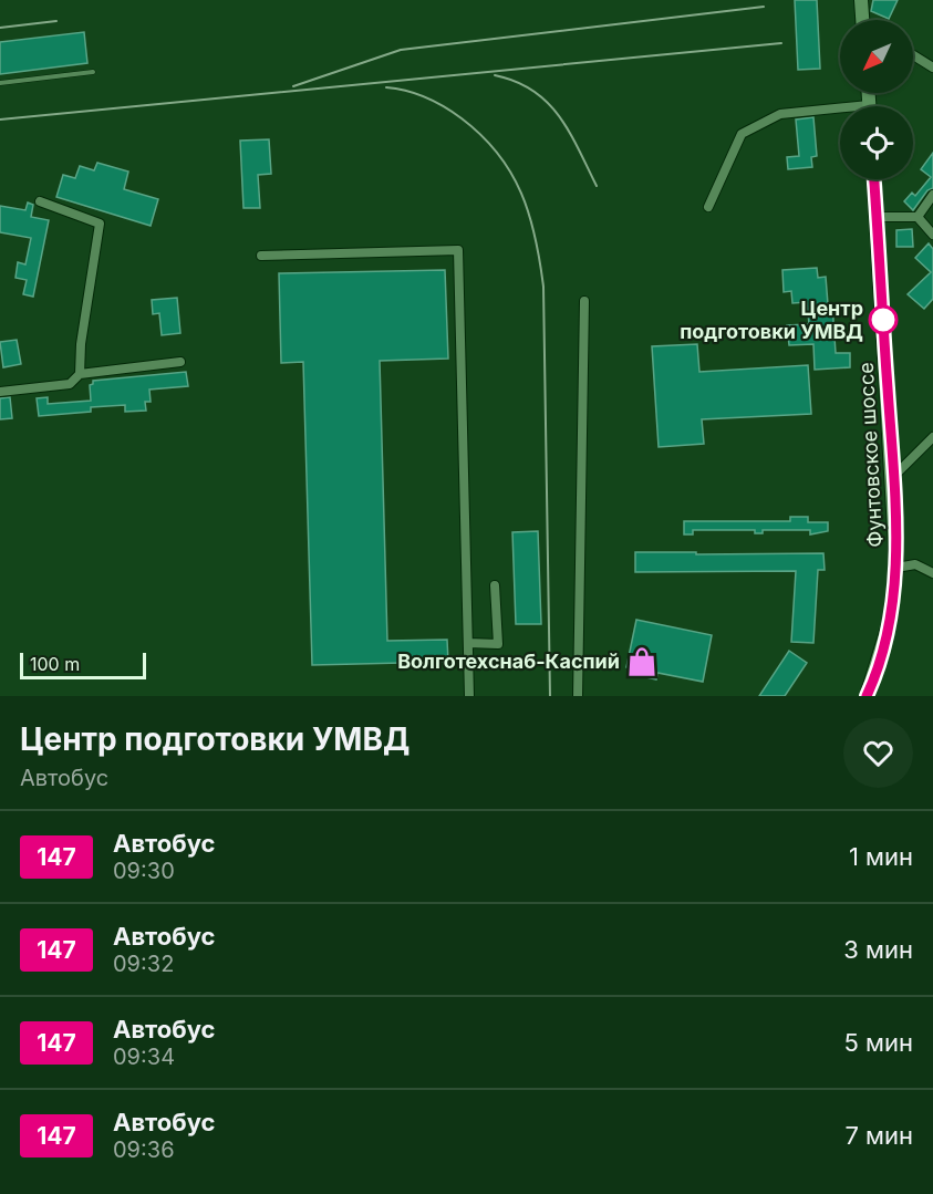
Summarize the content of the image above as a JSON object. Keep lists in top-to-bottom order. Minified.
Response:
{"streets":{"street":["Фунтовское шоссе"]},"places":{"other":["Центр подготовки УМВД"],"shop":["Волготехснаб-Каспий"]},"lines":["bus line 147"],"scale_bar":"100 m","north":"bottom left","page":{"scale":"100 m","heading":["Центр подготовки УМВД","Автобус"],"list":[{"mark":"147","name":"Автобус","note":"09:30","value":"1 мин"},{"mark":"147","name":"Автобус","note":"09:32","value":"3 мин"},{"mark":"147","name":"Автобус","note":"09:34","value":"5 мин"},{"mark":"147","name":"Автобус","note":"09:36","value":"7 мин"}]}}
